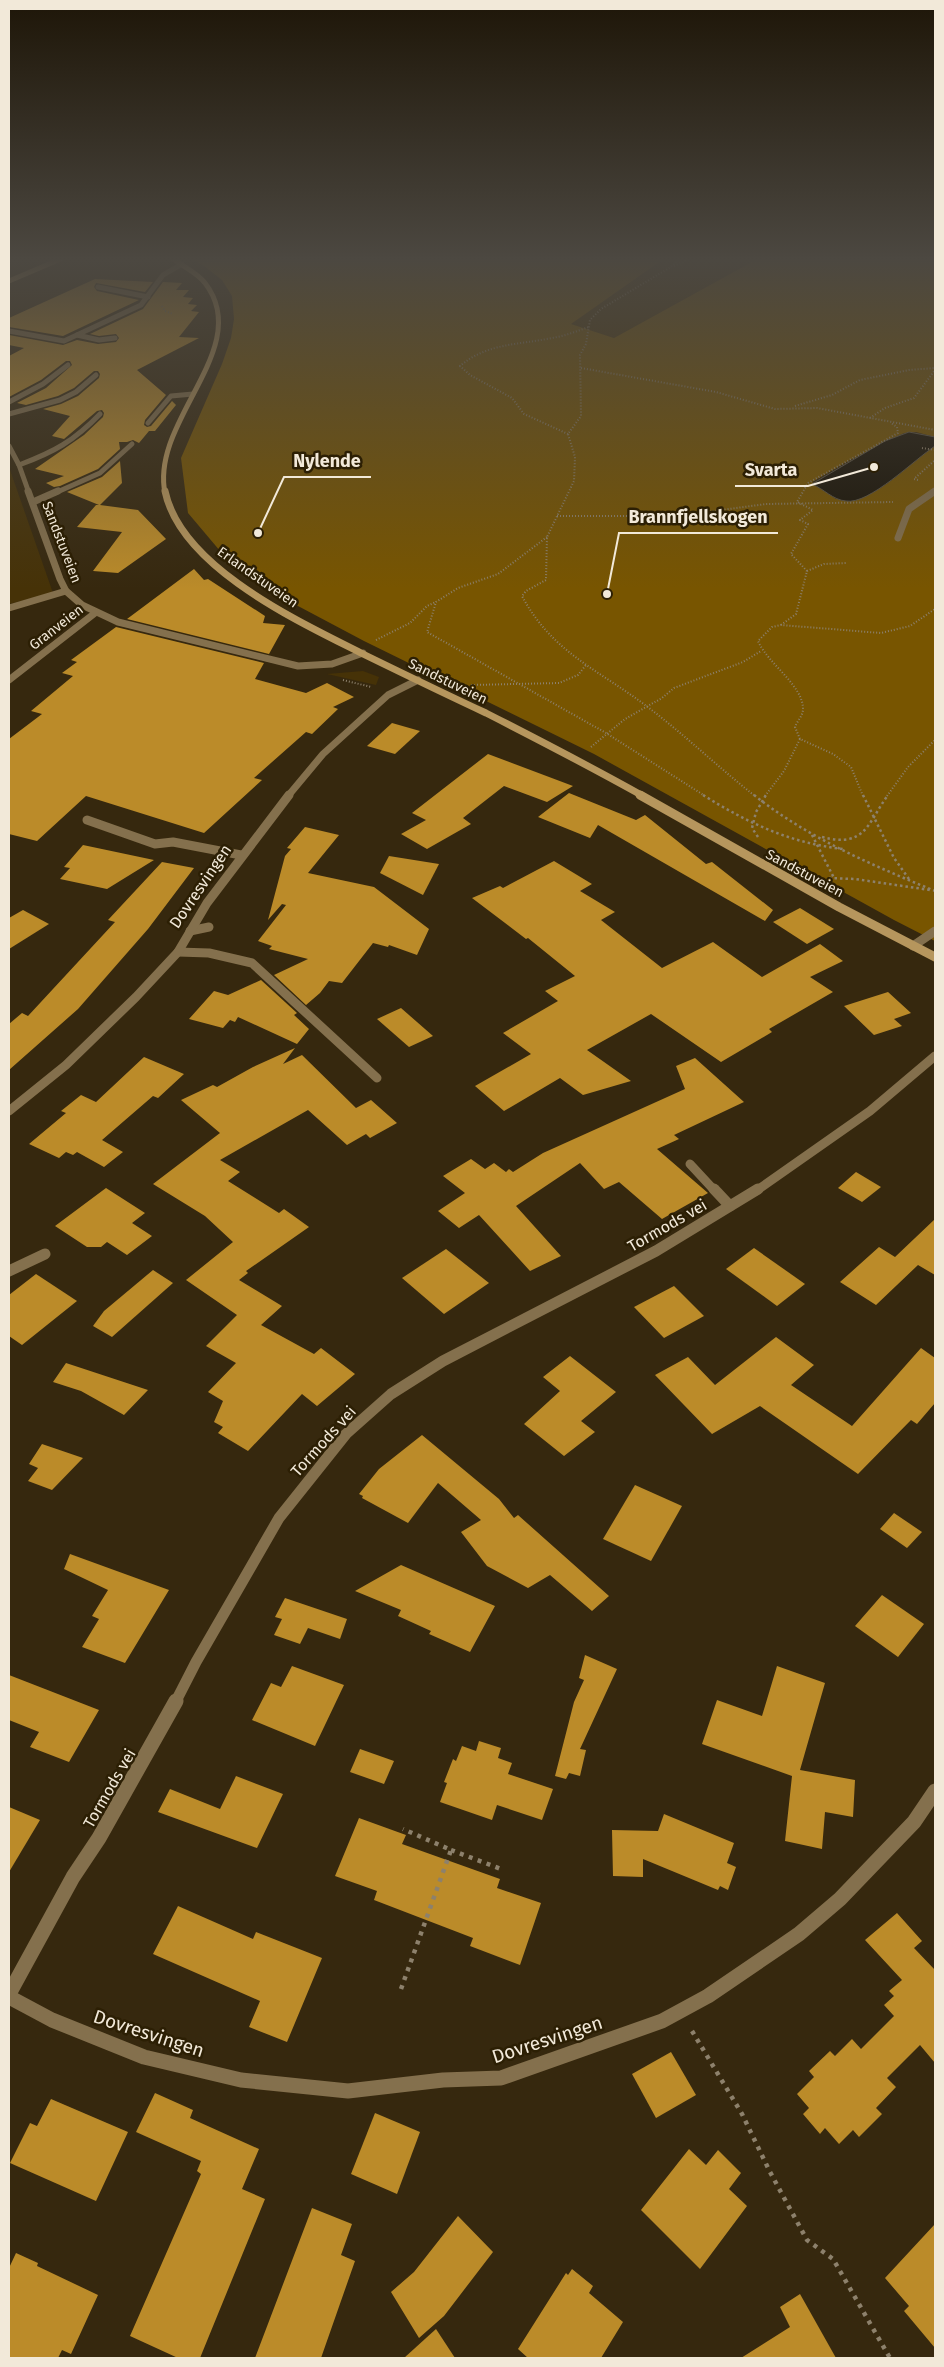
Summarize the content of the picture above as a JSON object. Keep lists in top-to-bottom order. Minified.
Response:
{"streets":{"street":["Sandstuveien","Erlandstuveien","Granveien","Dovresvingen","Tormods vei"]},"crossings":[["Sandstuveien","Erlandstuveien"],["Sandstuveien","Granveien"],["Sandstuveien","Dovresvingen"],["Dovresvingen","Tormods vei"]],"places":["Svarta","Nylende","Brannfjellskogen"]}
